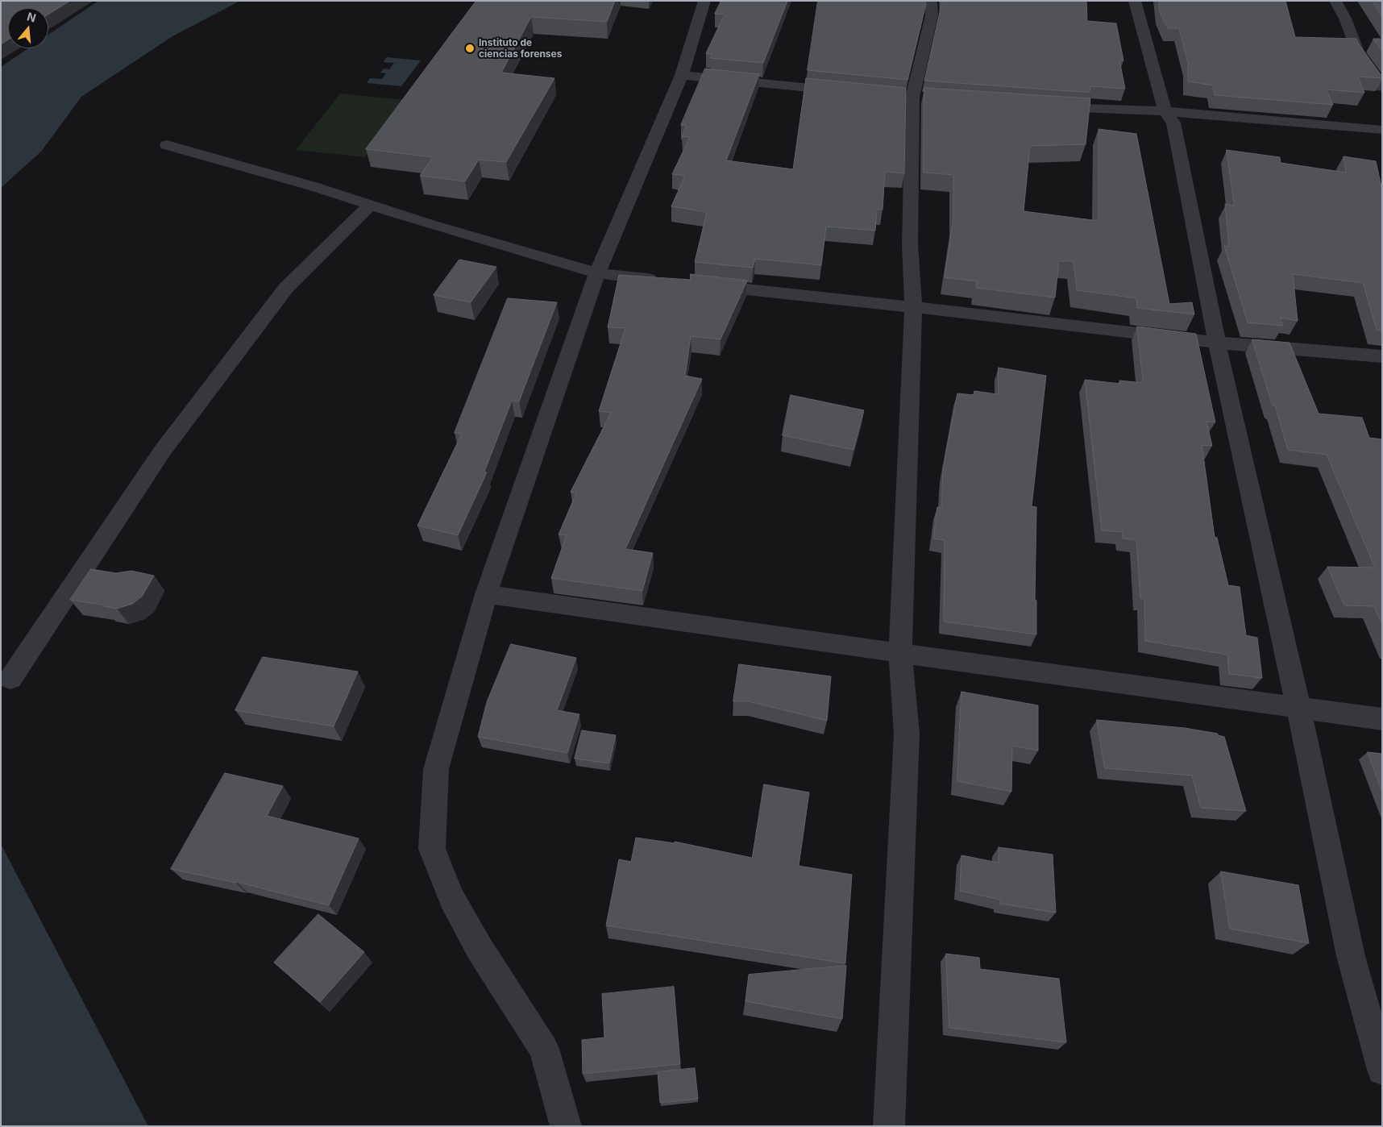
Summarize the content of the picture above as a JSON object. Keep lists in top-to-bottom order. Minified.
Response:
{"places":["Instituto de ciencias forenses"],"north":"top"}
